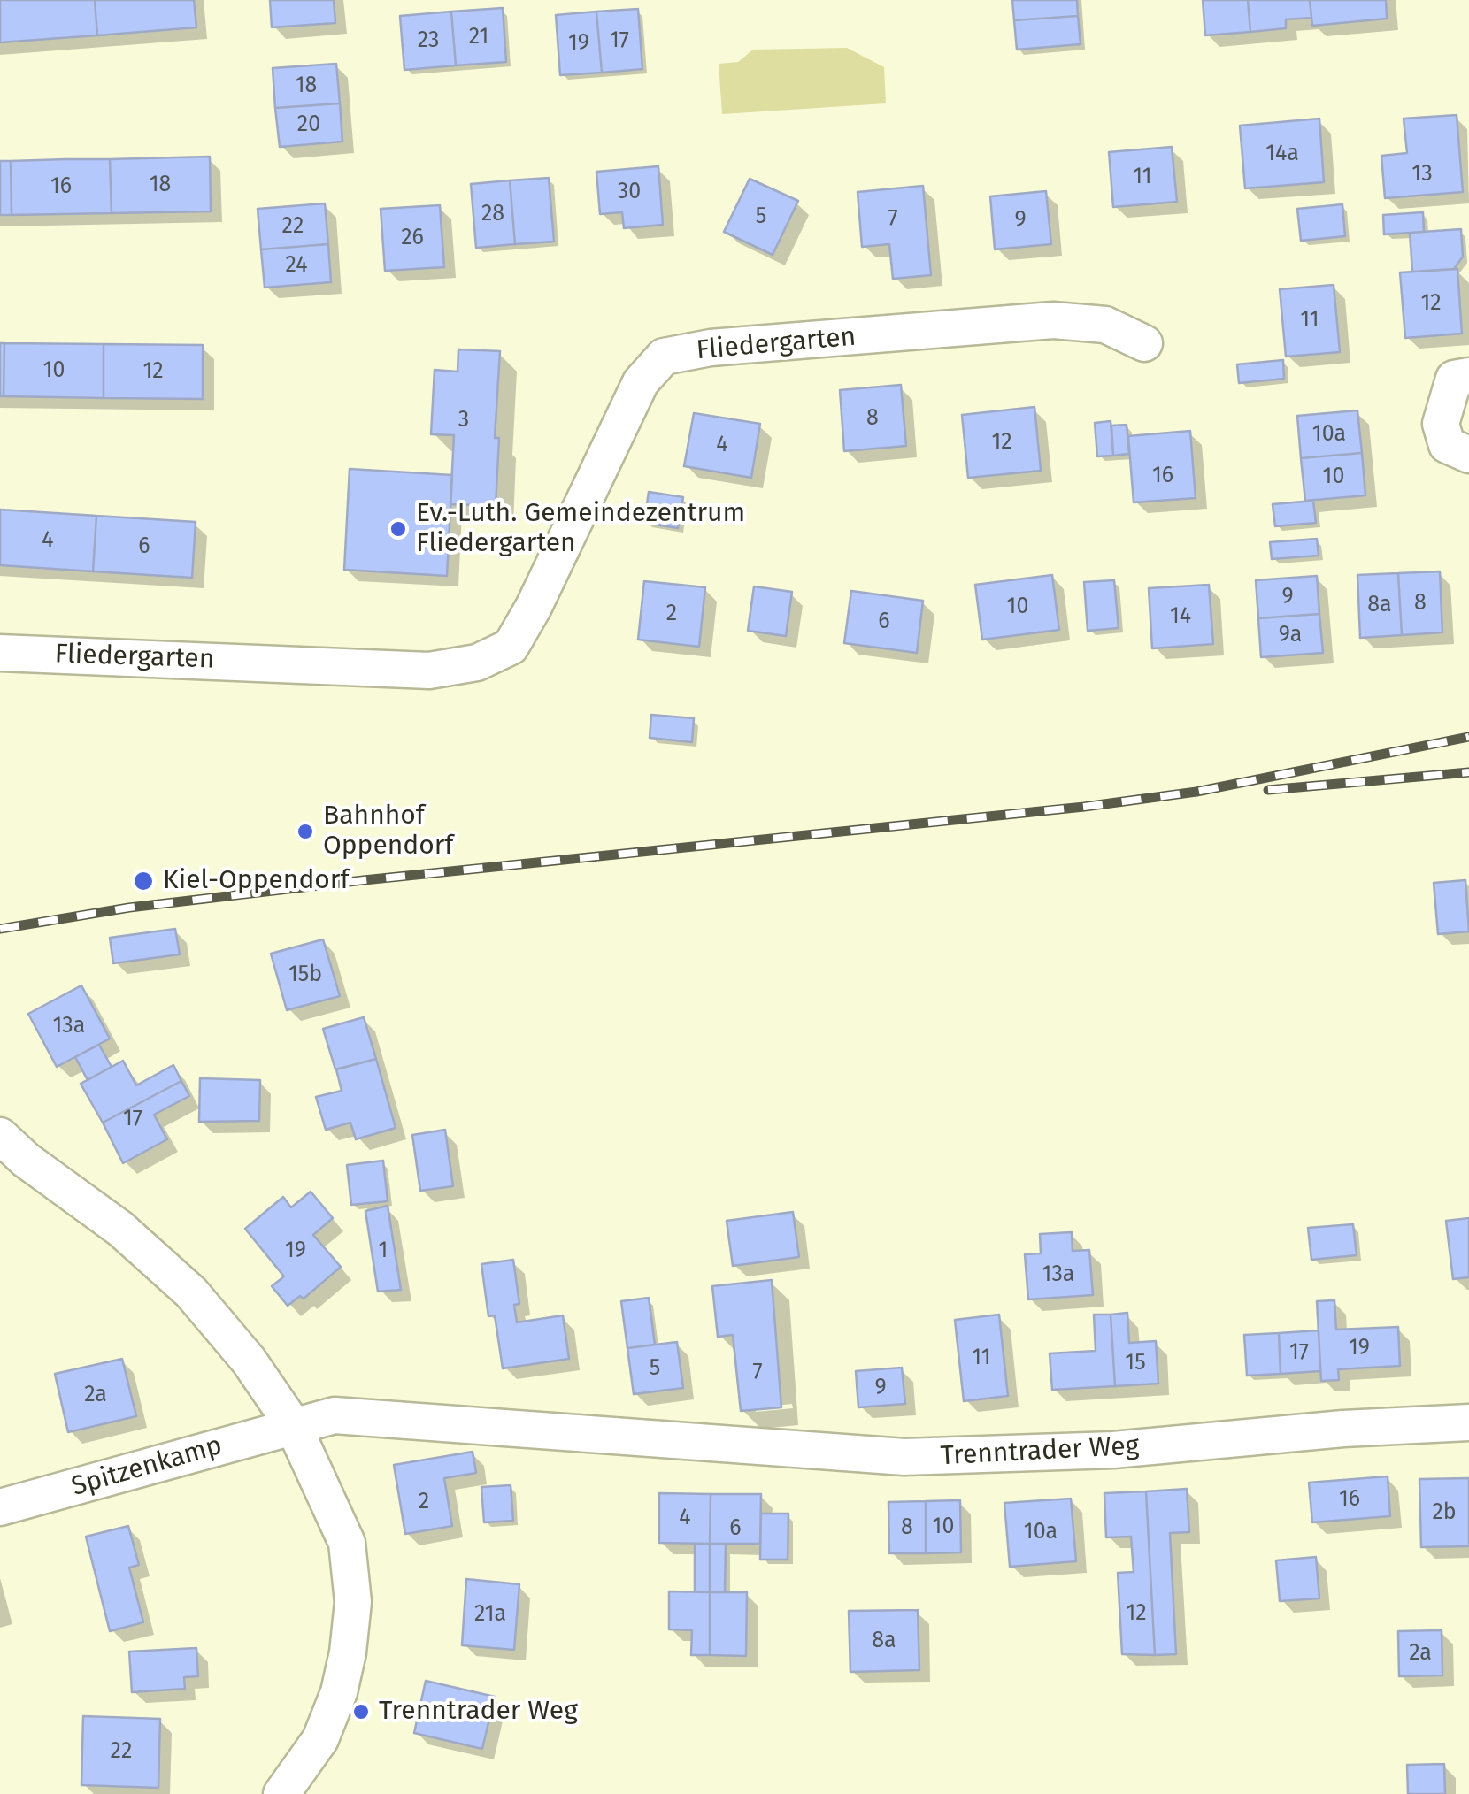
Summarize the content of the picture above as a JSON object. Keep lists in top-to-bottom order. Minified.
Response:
{"streets":{"street":["Fliedergarten","Trenntrader Weg","Spitzenkamp"]},"crossings":[["Trenntrader Weg","Spitzenkamp"]],"places":["Ev.-Luth. Gemeindezentrum Fliedergarten","Bahnhof Oppendorf","Kiel-Oppendorf","Trenntrader Weg"],"house_numbers":["21","23","17","19","18","20","14a","13","11","18","16","30","28","5","7","9","22","26","24","12","11","10","12","8","3","10a","12","4","16","10","4","6","9","8","8a","10","2","14","6","9a","15b","13a","17","19","1","13a","19","17","11","15","5","7","9","2a","16","2","2b","4","10","8","6","10a","12","21a","8a","2a","22"]}
